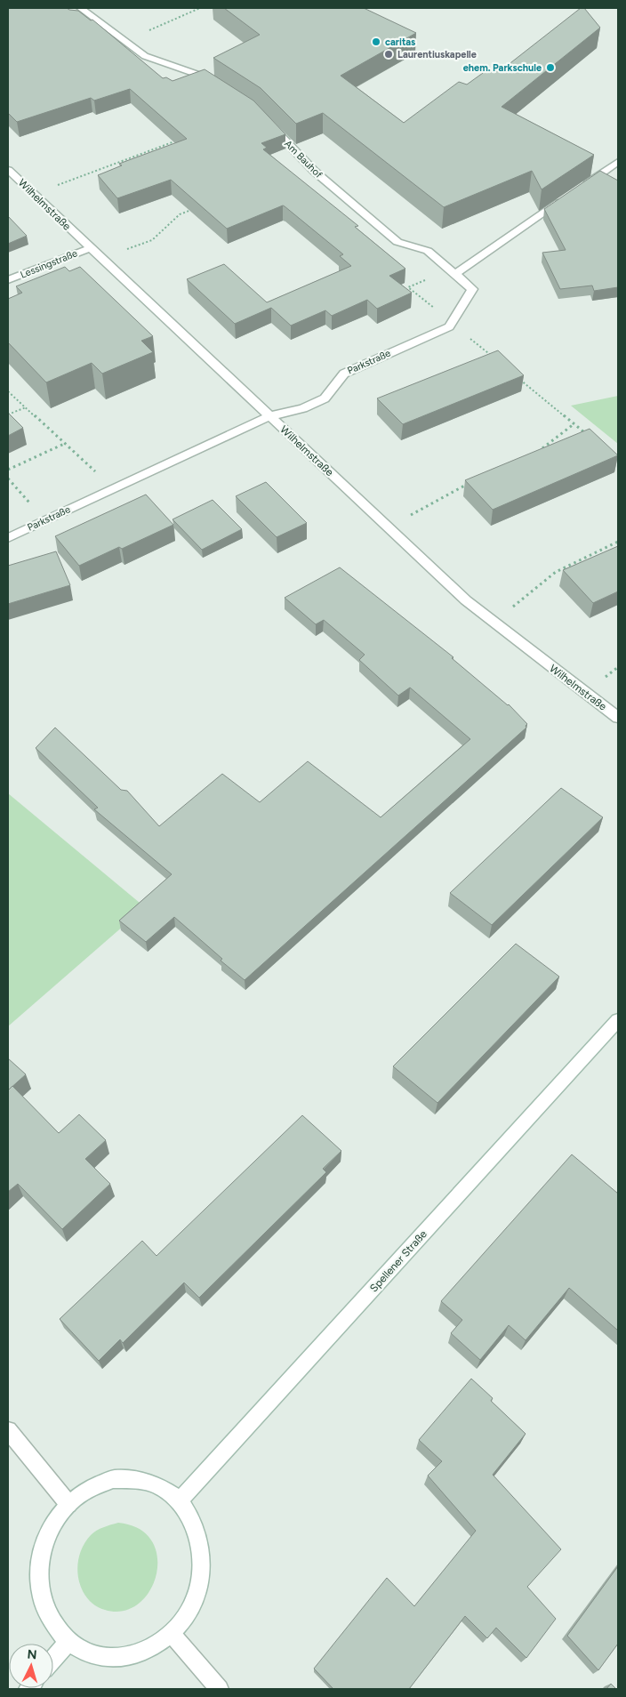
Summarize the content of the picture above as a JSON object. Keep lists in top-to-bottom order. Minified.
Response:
{"streets":{"street":["Am Bauhof","Wilhelmstraße","Lessingstraße","Parkstraße","Spellener Straße"]},"crossings":[["Am Bauhof","Parkstraße"],["Wilhelmstraße","Lessingstraße"],["Wilhelmstraße","Parkstraße"]],"places":["caritas","Laurentiuskapelle","ehem. Parkschule"],"north":"top"}
